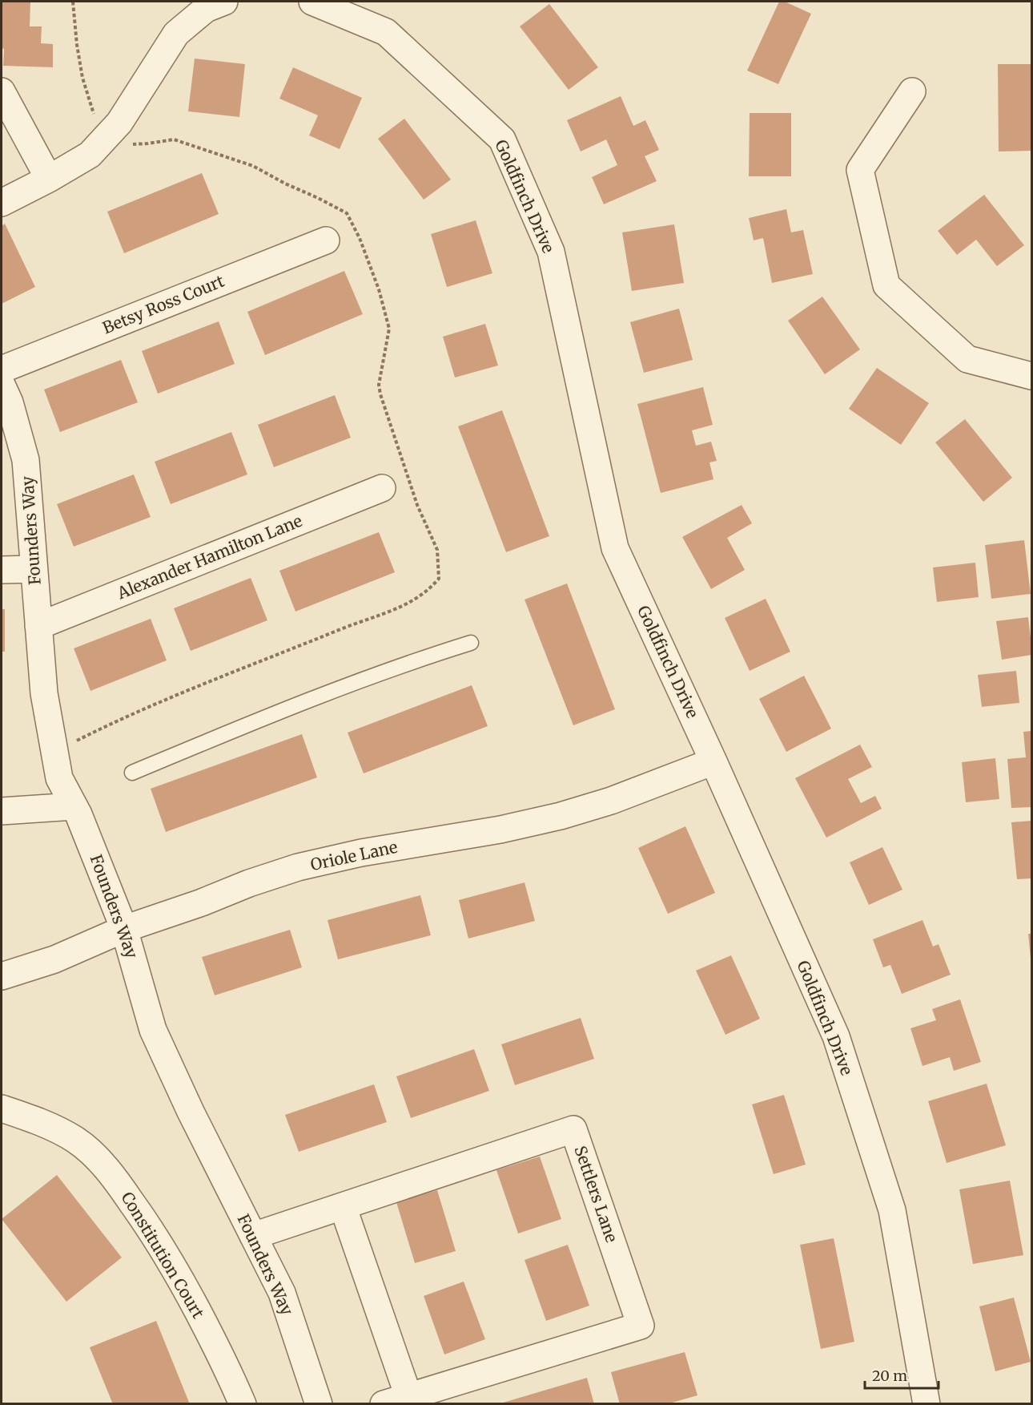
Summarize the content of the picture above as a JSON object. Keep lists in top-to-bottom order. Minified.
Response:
{"streets":{"street":["Goldfinch Drive","Betsy Ross Court","Founders Way","Alexander Hamilton Lane","Oriole Lane","Settlers Lane","Constitution Court"]},"crossings":[["Goldfinch Drive","Oriole Lane"],["Founders Way","Alexander Hamilton Lane"],["Founders Way","Oriole Lane"],["Founders Way","Settlers Lane"]],"scale_bar":"20 m"}
